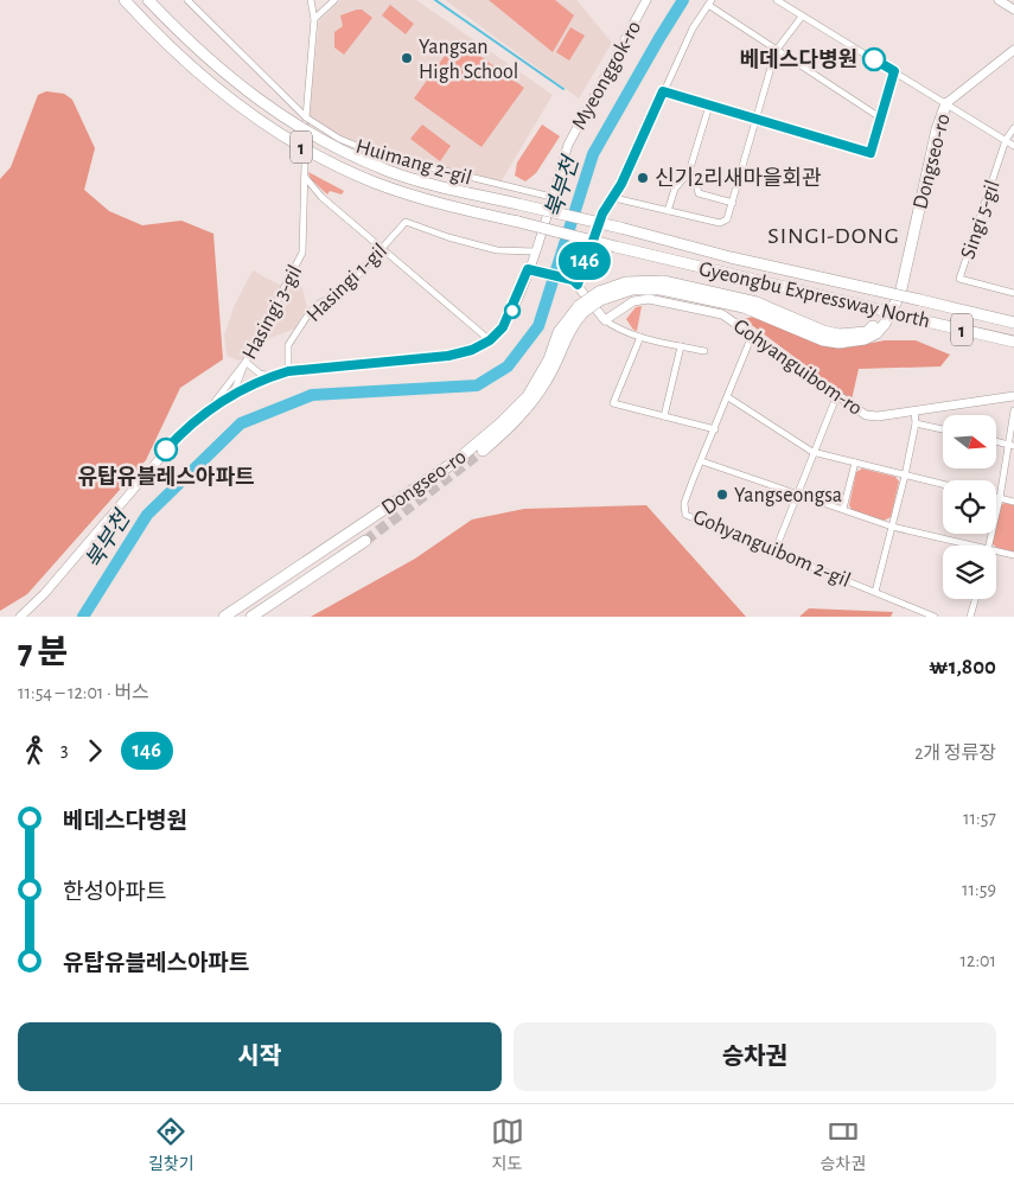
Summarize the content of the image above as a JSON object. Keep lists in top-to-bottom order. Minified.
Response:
{"streets":{"highway":["1","Dongseo-ro","Gyeongbu Expressway North"],"main road":["Myeonggok-ro","Gohyanguibom-ro"],"street":["Huimang 2-gil","Singi 5-gil","Hasingi 1-gil","Hasingi 3-gil","Gohyanguibom 2-gil"]},"crossings":[["Myeonggok-ro","Huimang 2-gil"],["Myeonggok-ro","Hasingi 1-gil"],["Myeonggok-ro","Hasingi 3-gil"],["Gohyanguibom-ro","Gohyanguibom 2-gil"]],"districts":["SINGI-DONG"],"water":["북부천"],"places":["Yangsan High School","베데스다병원","신기2리새마을회관","유탑유블레스아파트","Yangseongsa"],"lines":["bus line 146"],"north":"right","page":{"on_map":"146","heading":["7 분","11:54 – 12:01 · 버스","₩1,800"],"legs":["3","146","2개 정류장"],"list":[{"name":"베데스다병원","value":"11:57"},{"name":"한성아파트","value":"11:59"},{"name":"유탑유블레스아파트","value":"12:01"}],"buttons":["시작","승차권"],"tabs":["길찾기","지도","승차권"]}}
